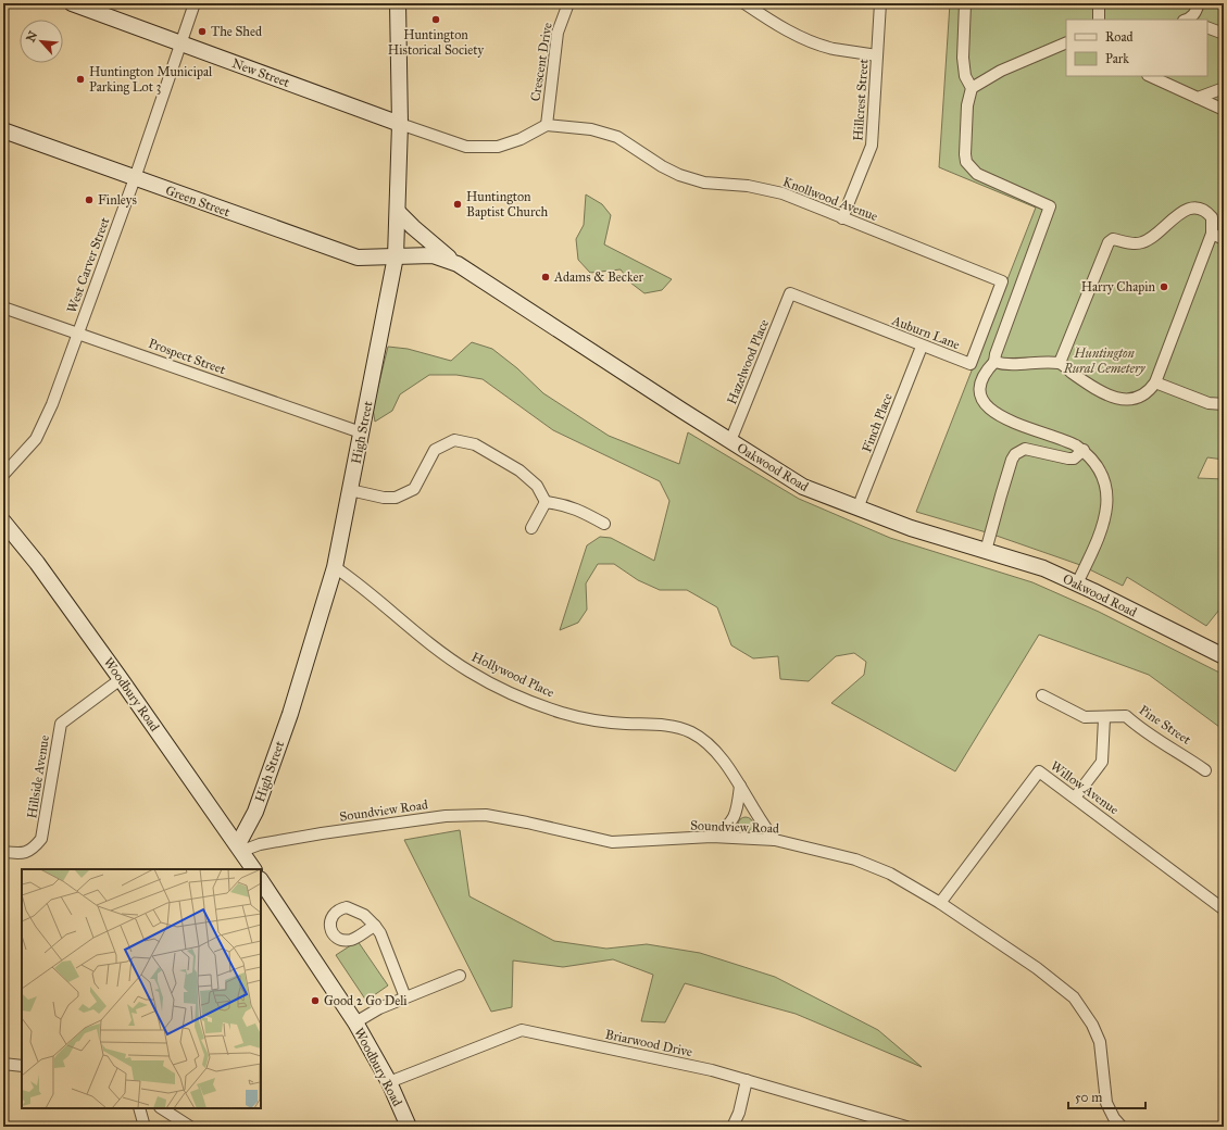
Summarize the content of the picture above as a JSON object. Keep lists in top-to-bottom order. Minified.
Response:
{"streets":{"main road":["New Street","Green Street","High Street","Oakwood Road","Woodbury Road"],"street":["Crescent Drive","Hillcrest Street","Knollwood Avenue","West Carver Street","Auburn Lane","Prospect Street","Hazelwood Place","Finch Place","Hollywood Place","Pine Street","Hillside Avenue","Willow Avenue","Soundview Road","Briarwood Drive"]},"crossings":[["Crescent Drive","Knollwood Avenue"],["New Street","West Carver Street"],["New Street","High Street"],["Hillcrest Street","Knollwood Avenue"],["Knollwood Avenue","Auburn Lane"],["Green Street","West Carver Street"],["Green Street","High Street"],["Green Street","Oakwood Road"],["West Carver Street","Prospect Street"],["Auburn Lane","Hazelwood Place"],["Auburn Lane","Finch Place"],["Prospect Street","High Street"],["Hazelwood Place","Oakwood Road"],["Finch Place","Oakwood Road"],["High Street","Oakwood Road"],["High Street","Hollywood Place"],["High Street","Woodbury Road"],["High Street","Soundview Road"],["Hollywood Place","Soundview Road"],["Woodbury Road","Hillside Avenue"],["Woodbury Road","Soundview Road"],["Woodbury Road","Briarwood Drive"],["Willow Avenue","Soundview Road"]],"parks":["Huntington Rural Cemetery"],"places":["Huntington Historical Society","The Shed","Huntington Municipal Parking Lot 3","Finleys","Huntington Baptist Church","Adams & Becker","Harry Chapin","Good 2 Go Deli"],"legend":["Road","Park"],"scale_bar":"50 m","north":"top left"}
